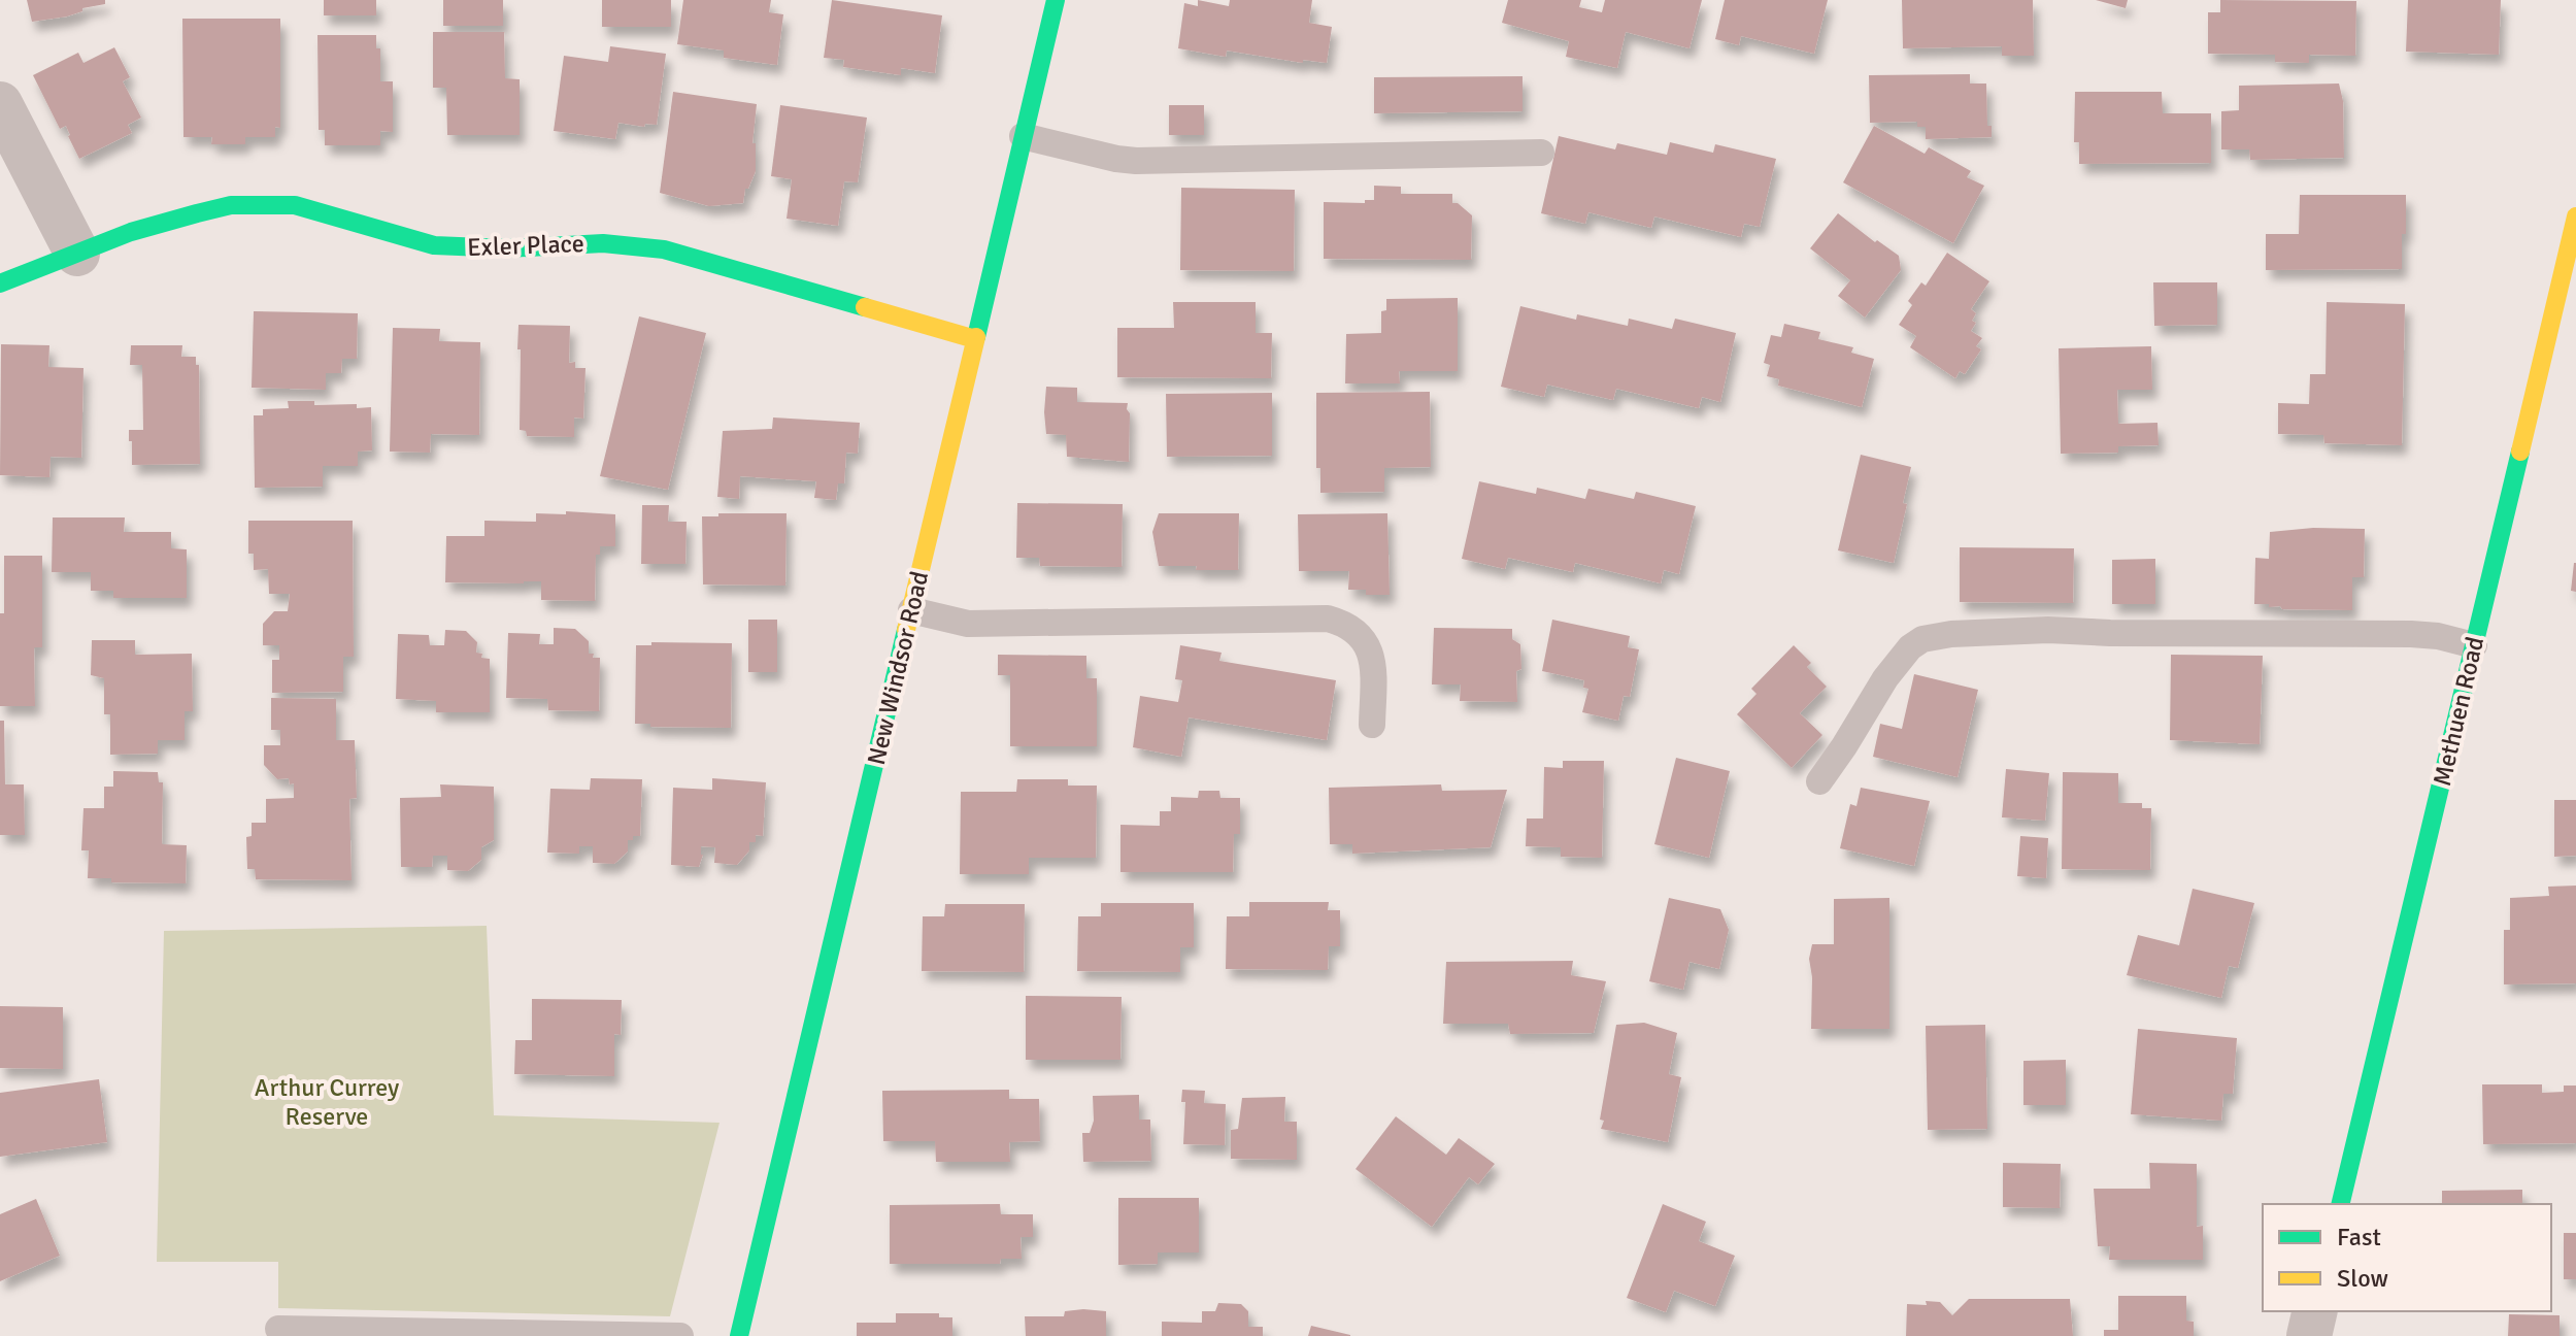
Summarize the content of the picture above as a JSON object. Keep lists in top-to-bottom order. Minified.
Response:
{"streets":{"street":["Exler Place","New Windsor Road","Methuen Road"]},"crossings":[["Exler Place","New Windsor Road"]],"parks":["Arthur Currey Reserve"],"legend":["Fast","Slow"]}
